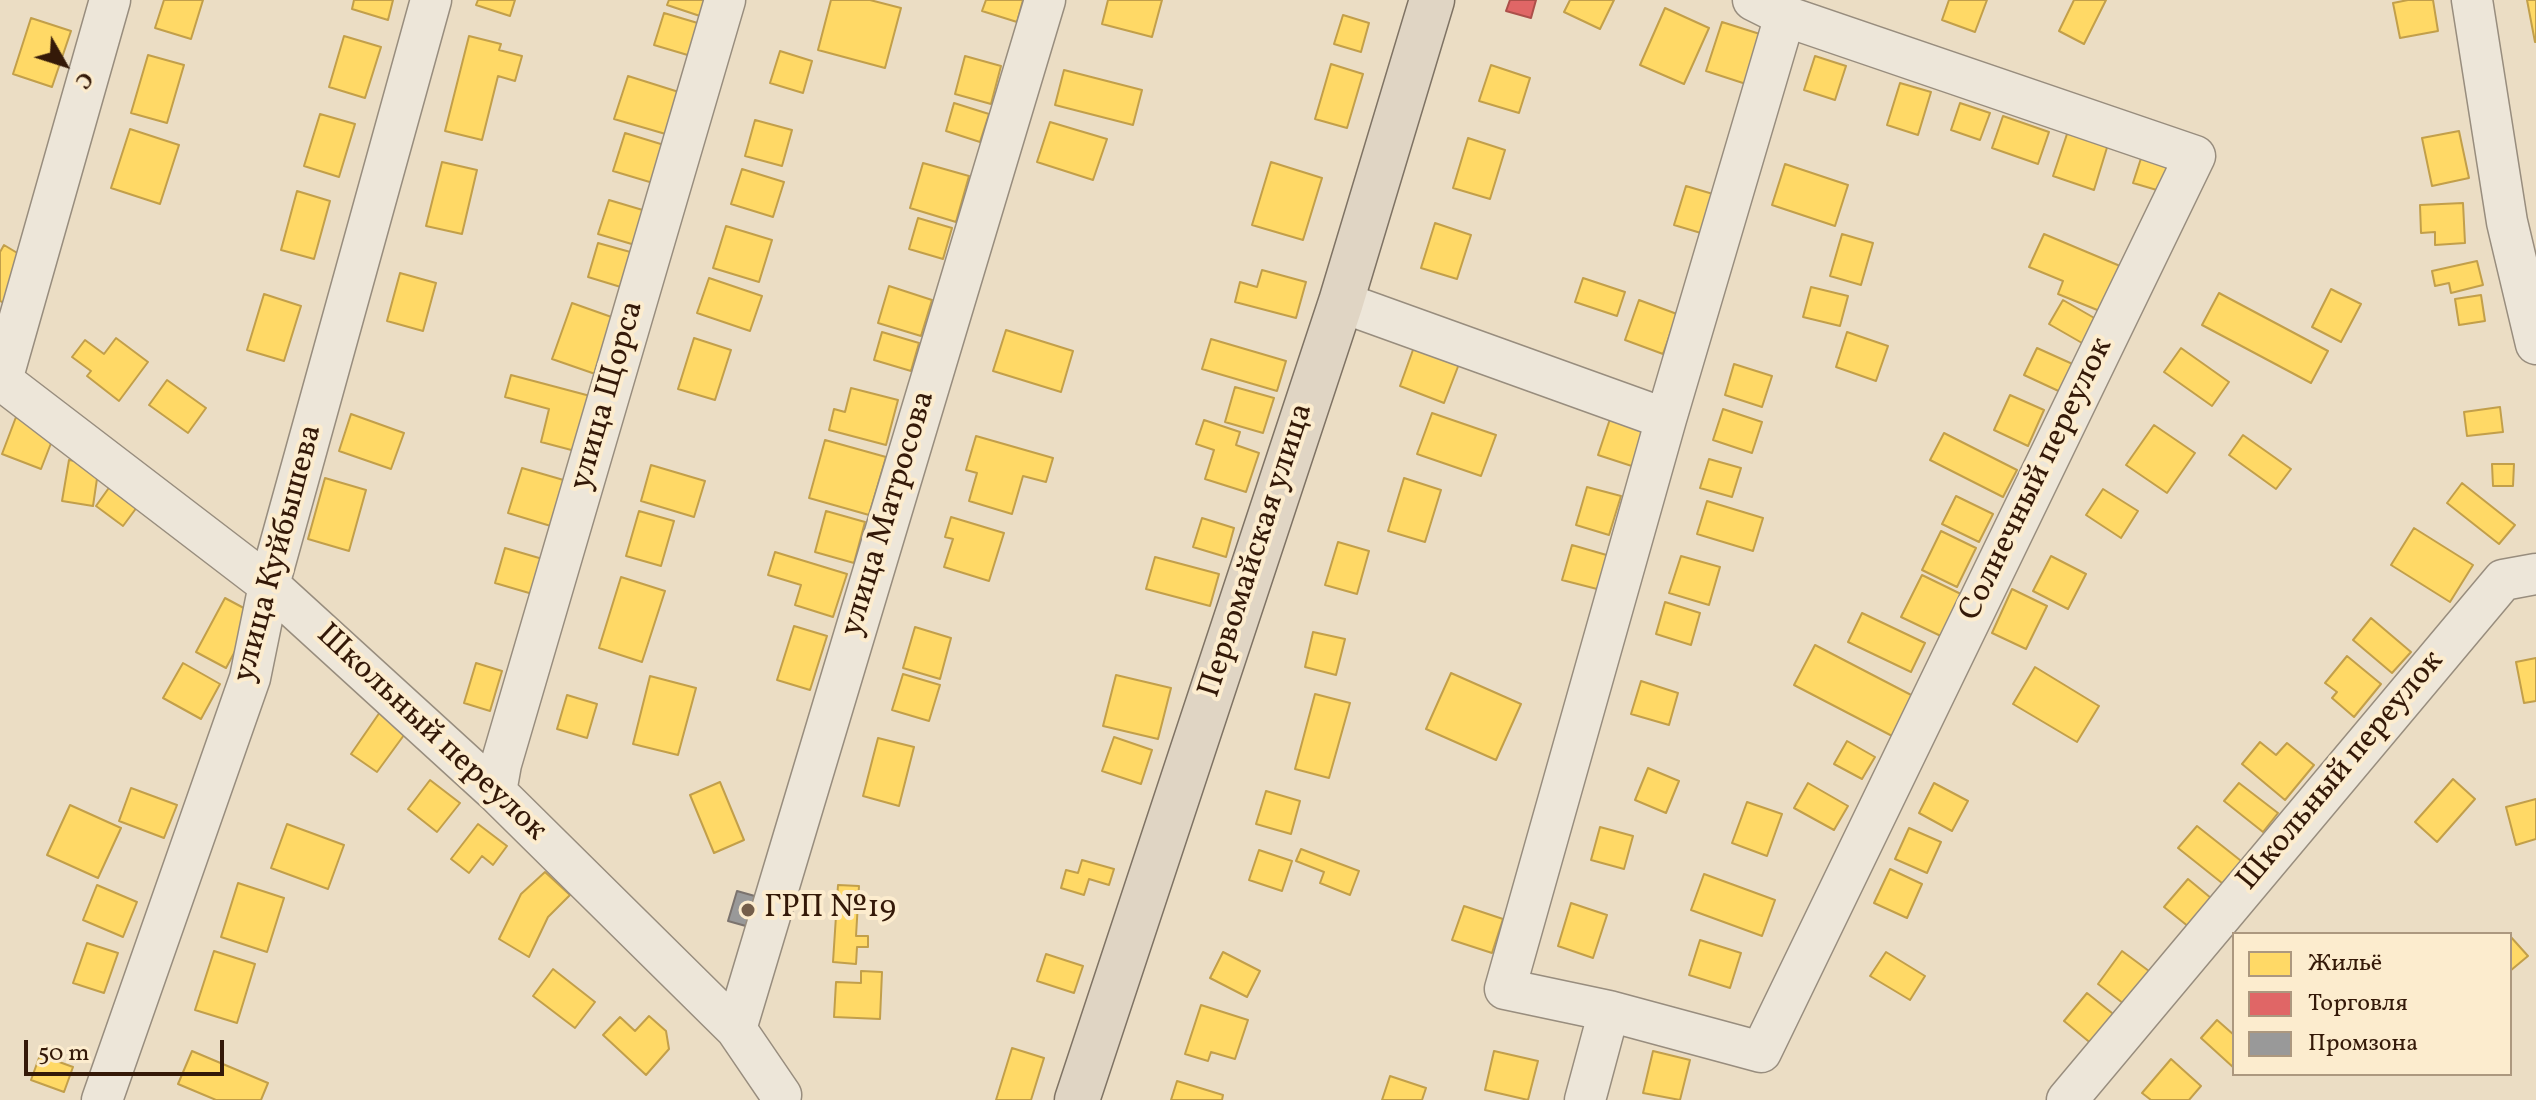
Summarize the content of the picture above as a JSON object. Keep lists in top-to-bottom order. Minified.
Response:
{"streets":{"main road":["Первомайская улица"],"street":["улица Щорса","Солнечный переулок","улица Матросова","улица Куйбышева","Школьный переулок"]},"crossings":[["улица Щорса","Школьный переулок"],["улица Матросова","Школьный переулок"],["улица Куйбышева","Школьный переулок"]],"places":["ГРП №19"],"legend":["Жильё","Торговля","Промзона"],"scale_bar":"50 m","north":"bottom right"}
